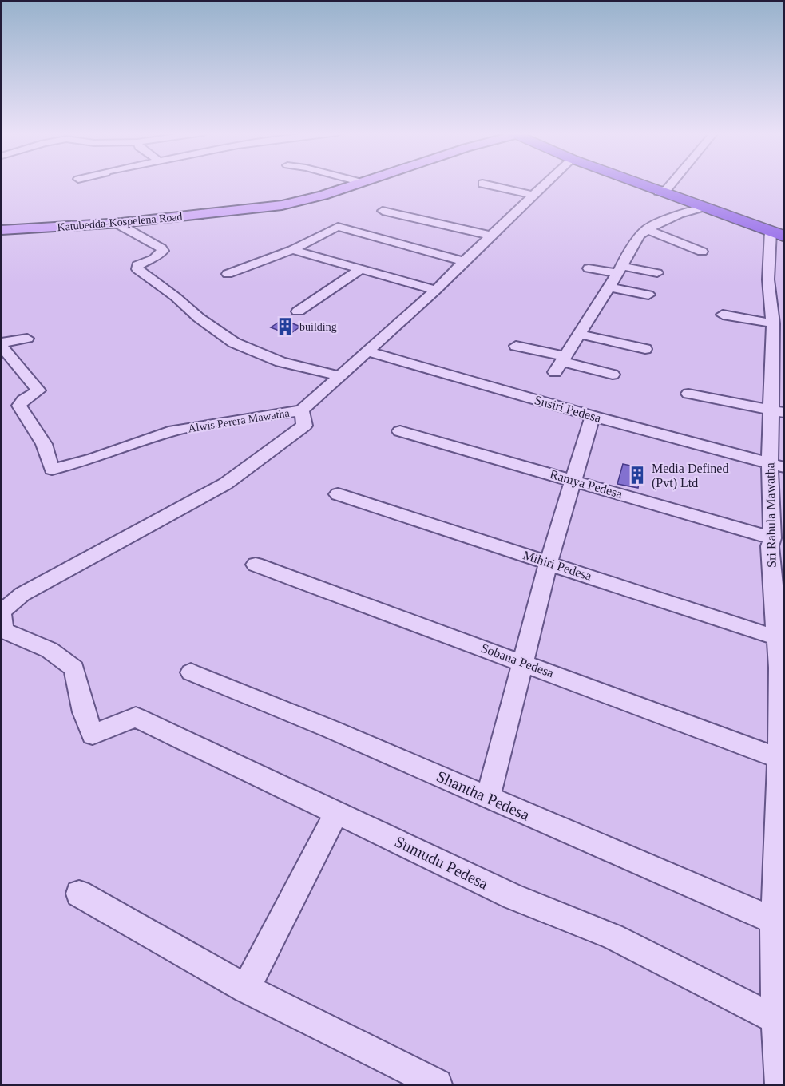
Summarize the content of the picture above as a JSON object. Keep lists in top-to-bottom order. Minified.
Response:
{"streets":{"main road":["Katubedda-Kospelena Road"],"street":["Susiri Pedesa","Alwis Perera Mawatha","Ramya Pedesa","Sri Rahula Mawatha","Mihiri Pedesa","Sobana Pedesa","Shantha Pedesa","Sumudu Pedesa"]},"crossings":[["Susiri Pedesa","Alwis Perera Mawatha"],["Susiri Pedesa","Sri Rahula Mawatha"],["Ramya Pedesa","Sri Rahula Mawatha"],["Sri Rahula Mawatha","Mihiri Pedesa"],["Sri Rahula Mawatha","Sobana Pedesa"],["Sri Rahula Mawatha","Shantha Pedesa"],["Sri Rahula Mawatha","Sumudu Pedesa"]],"places":{"building":["building","Media Defined (Pvt) Ltd"]}}
